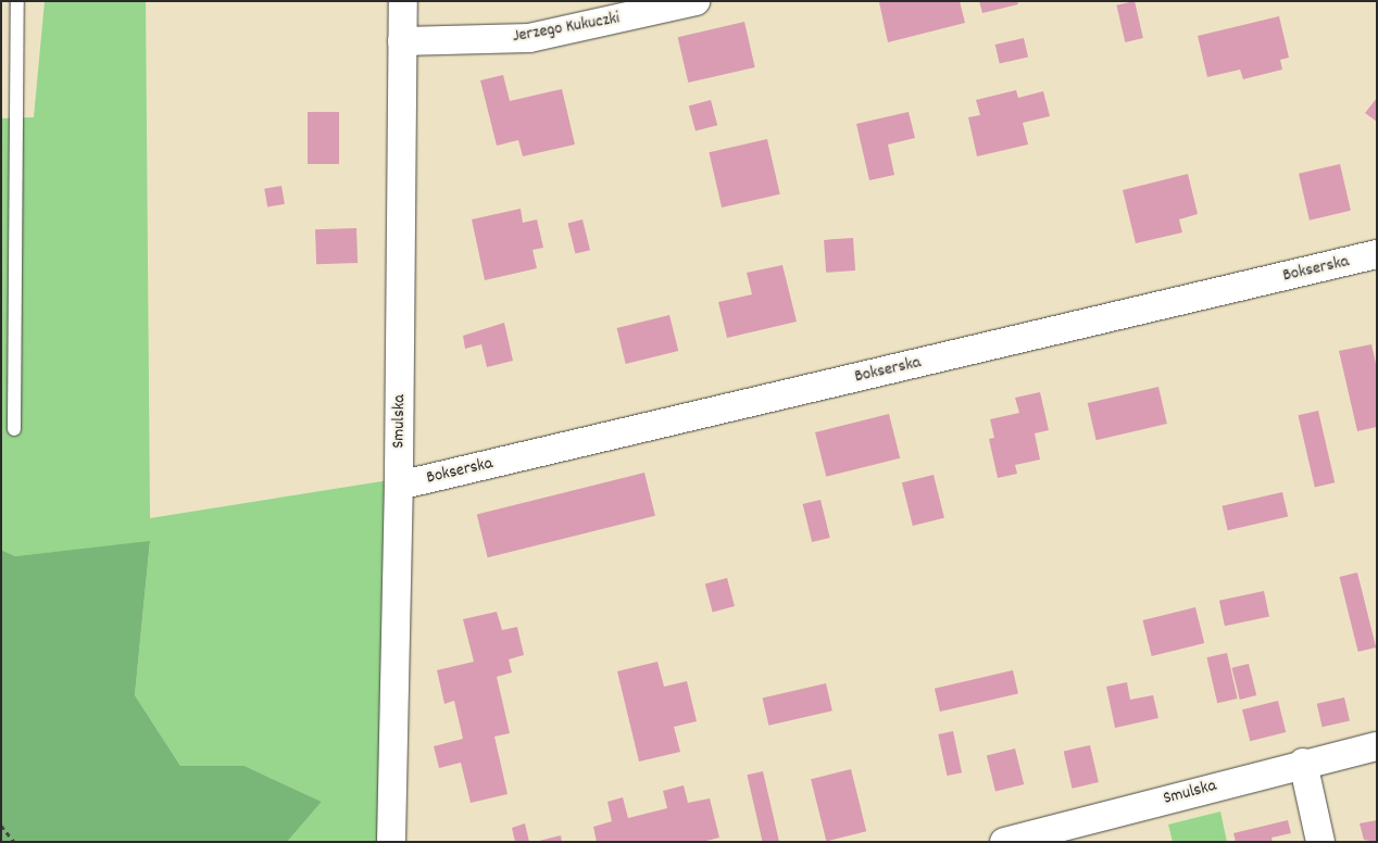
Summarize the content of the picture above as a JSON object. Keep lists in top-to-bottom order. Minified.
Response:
{"streets":{"street":["Jerzego Kukuczki","Bokserska","Smulska"]},"crossings":[["Jerzego Kukuczki","Smulska"],["Bokserska","Smulska"]]}
